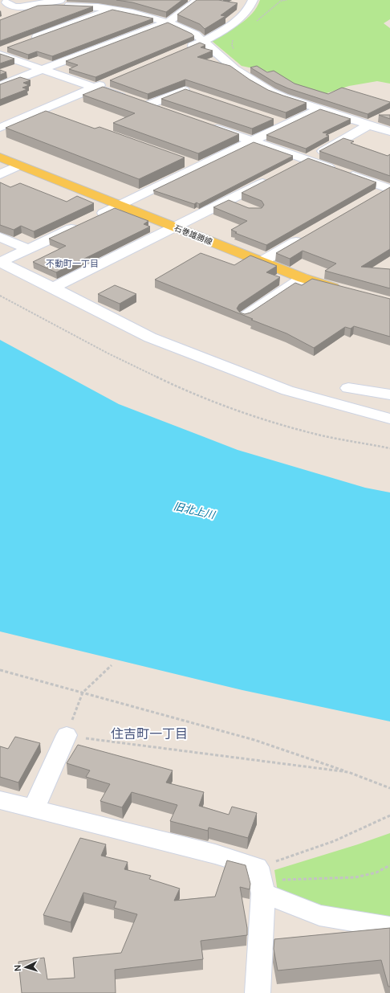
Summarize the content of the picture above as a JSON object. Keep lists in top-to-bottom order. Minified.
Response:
{"streets":{"main road":["石巻雄勝線"]},"districts":["不動町一丁目","住吉町一丁目"],"water":["旧北上川"],"north":"left"}
